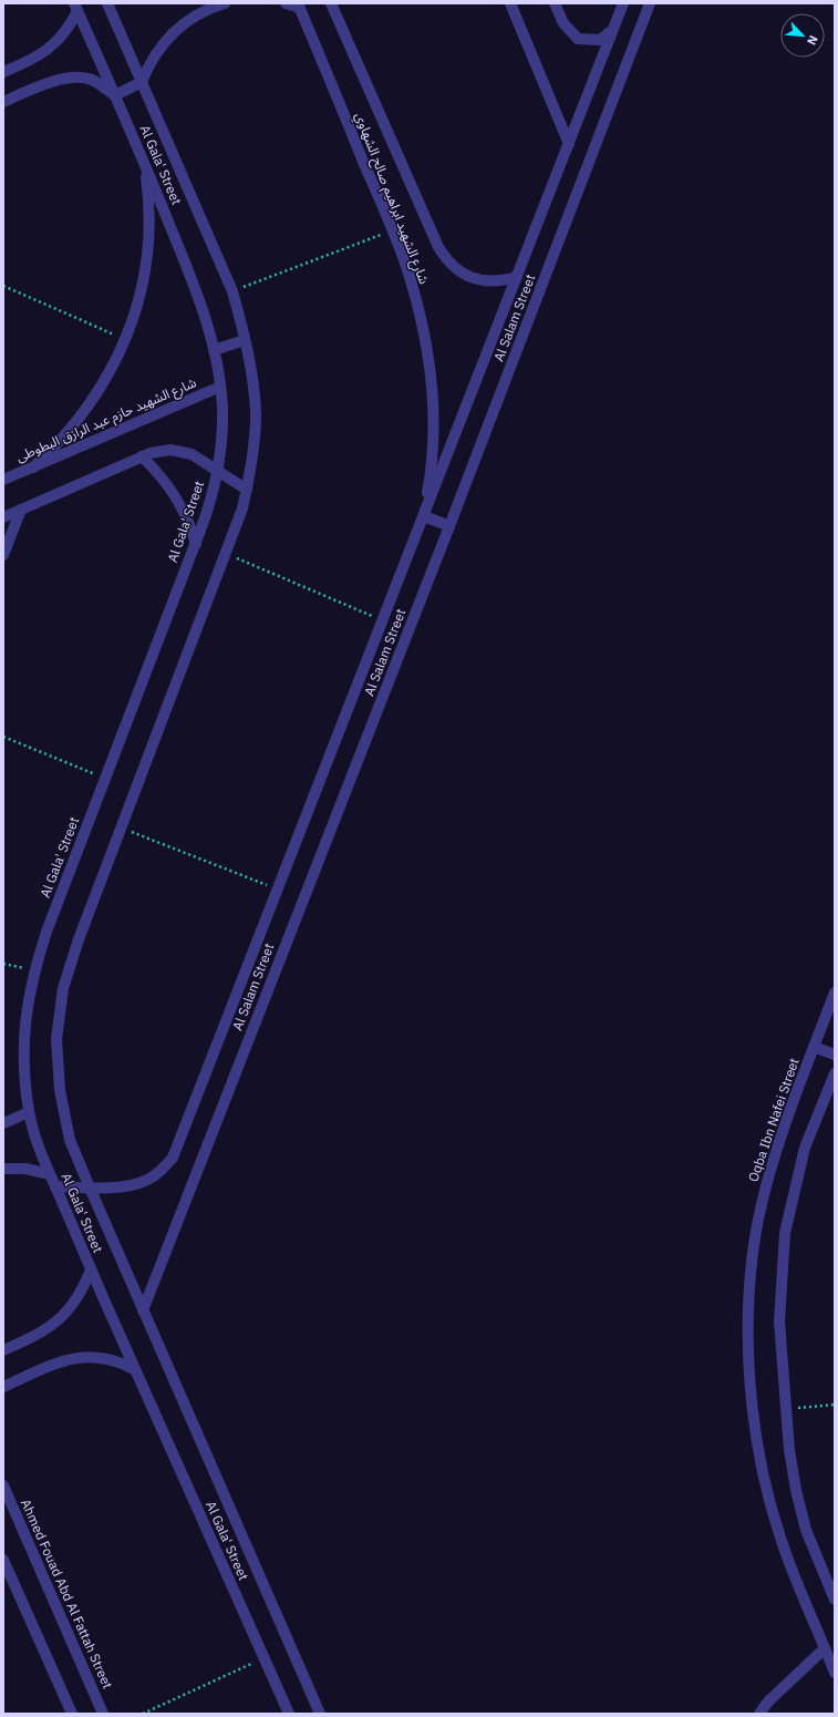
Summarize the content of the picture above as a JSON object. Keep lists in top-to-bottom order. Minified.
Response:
{"streets":{"street":["Al Gala' Street","شارع الشهيد ابراهيم صالح الشهاوي","Al Salam Street","شارع الشهيد حازم عبد الرازق البطوطى","Oqba Ibn Nafei Street","Ahmed Fouad Abd Al Fattah Street"]},"crossings":[["Al Gala' Street","Al Salam Street"],["Al Gala' Street","شارع الشهيد حازم عبد الرازق البطوطى"],["شارع الشهيد ابراهيم صالح الشهاوي","Al Salam Street"]],"north":"bottom right"}
